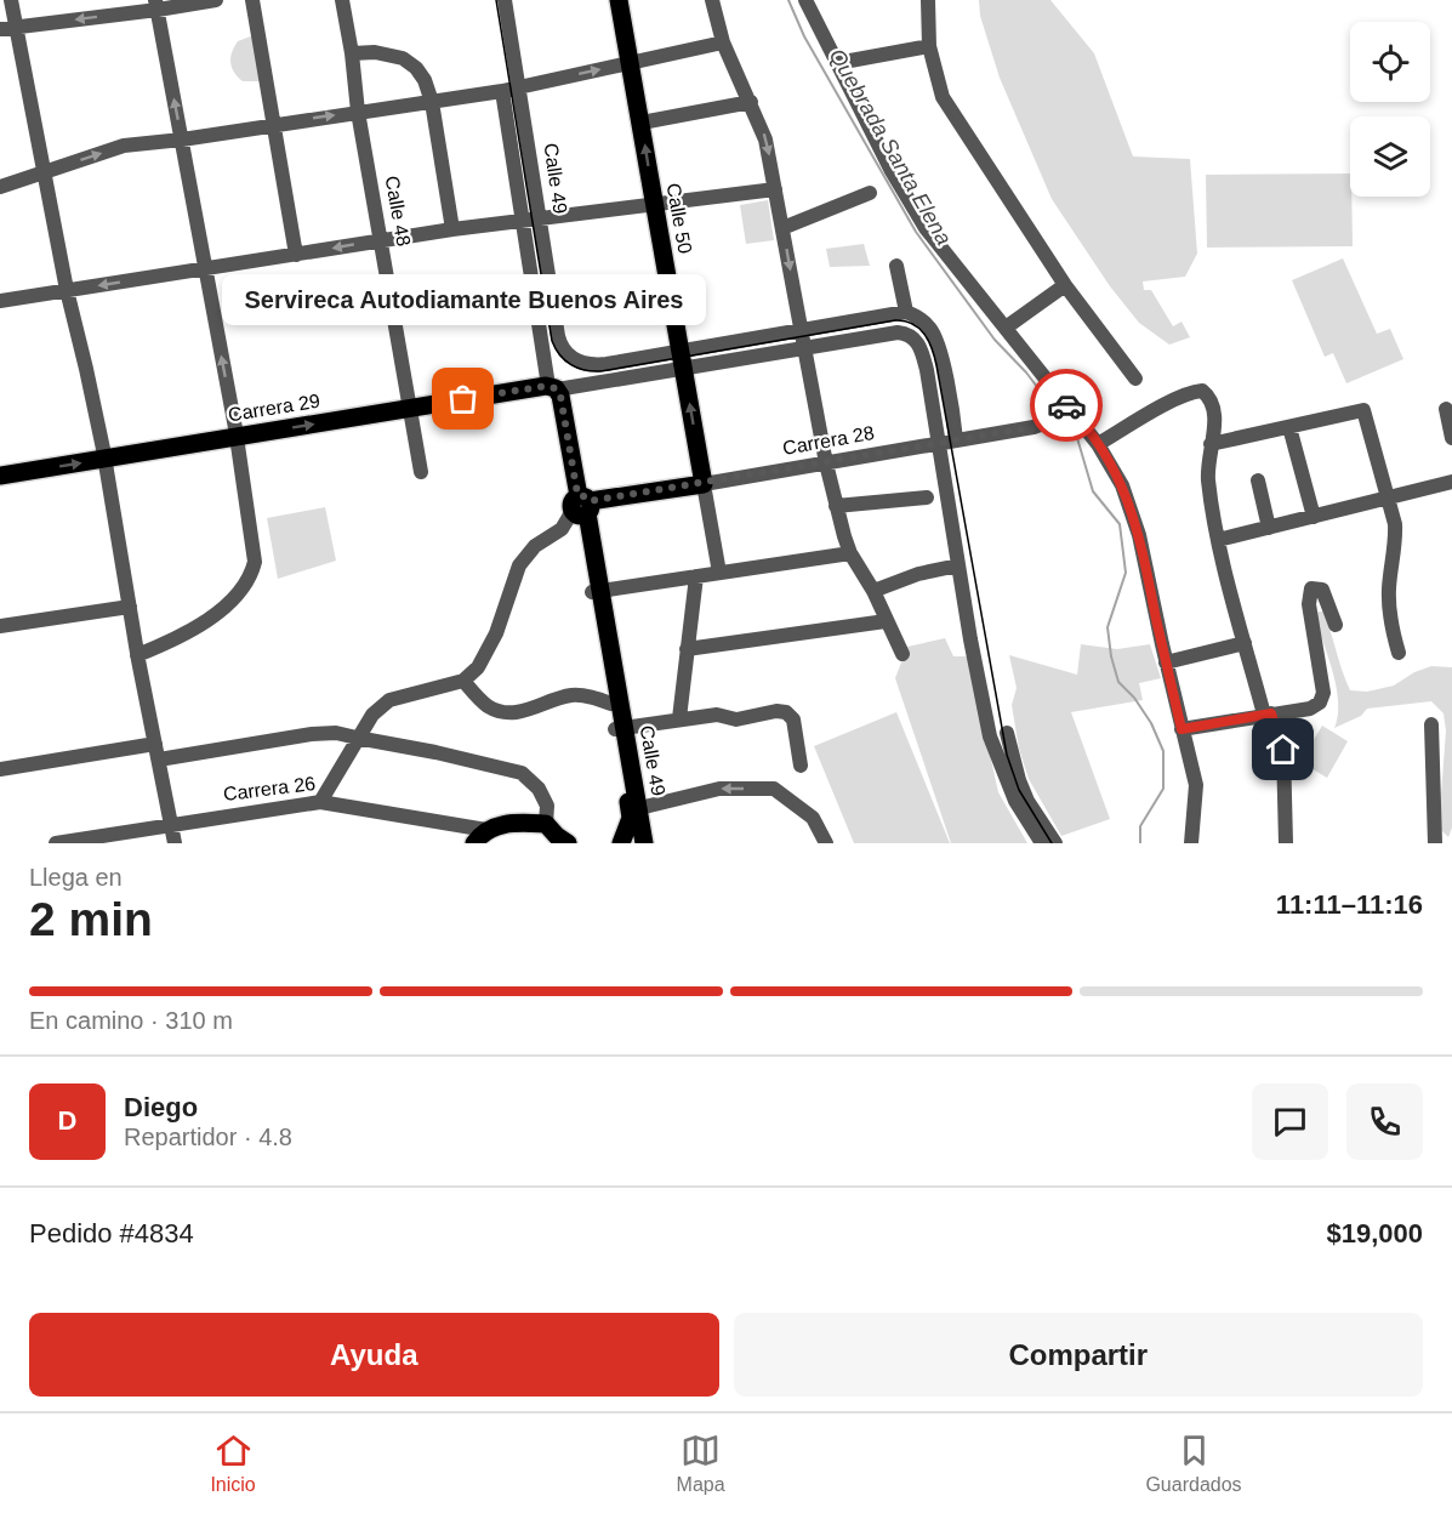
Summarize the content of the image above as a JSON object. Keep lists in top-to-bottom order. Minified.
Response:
{"streets":{"main road":["Calle 49","Calle 50","Carrera 29","Carrera 28","Carrera 26"],"street":["Calle 48"]},"crossings":[["Calle 49","Carrera 29"],["Calle 49","Carrera 28"],["Calle 48","Carrera 29"],["Calle 50","Carrera 29"],["Calle 50","Carrera 28"],["Carrera 29","Carrera 28"]],"one_way":["Calle 50"],"water":["Quebrada Santa Elena"],"places":["Servireca Autodiamante Buenos Aires"],"page":{"bubble":"Servireca Autodiamante Buenos Aires","heading":["2 min","Llega en","11:11–11:16"],"panel":["Diego","Repartidor · 4.8","Pedido #4834","$19,000"],"bar":"En camino · 310 m","round":"D","buttons":["Ayuda","Compartir"],"tabs":["Inicio","Mapa","Guardados"]}}
